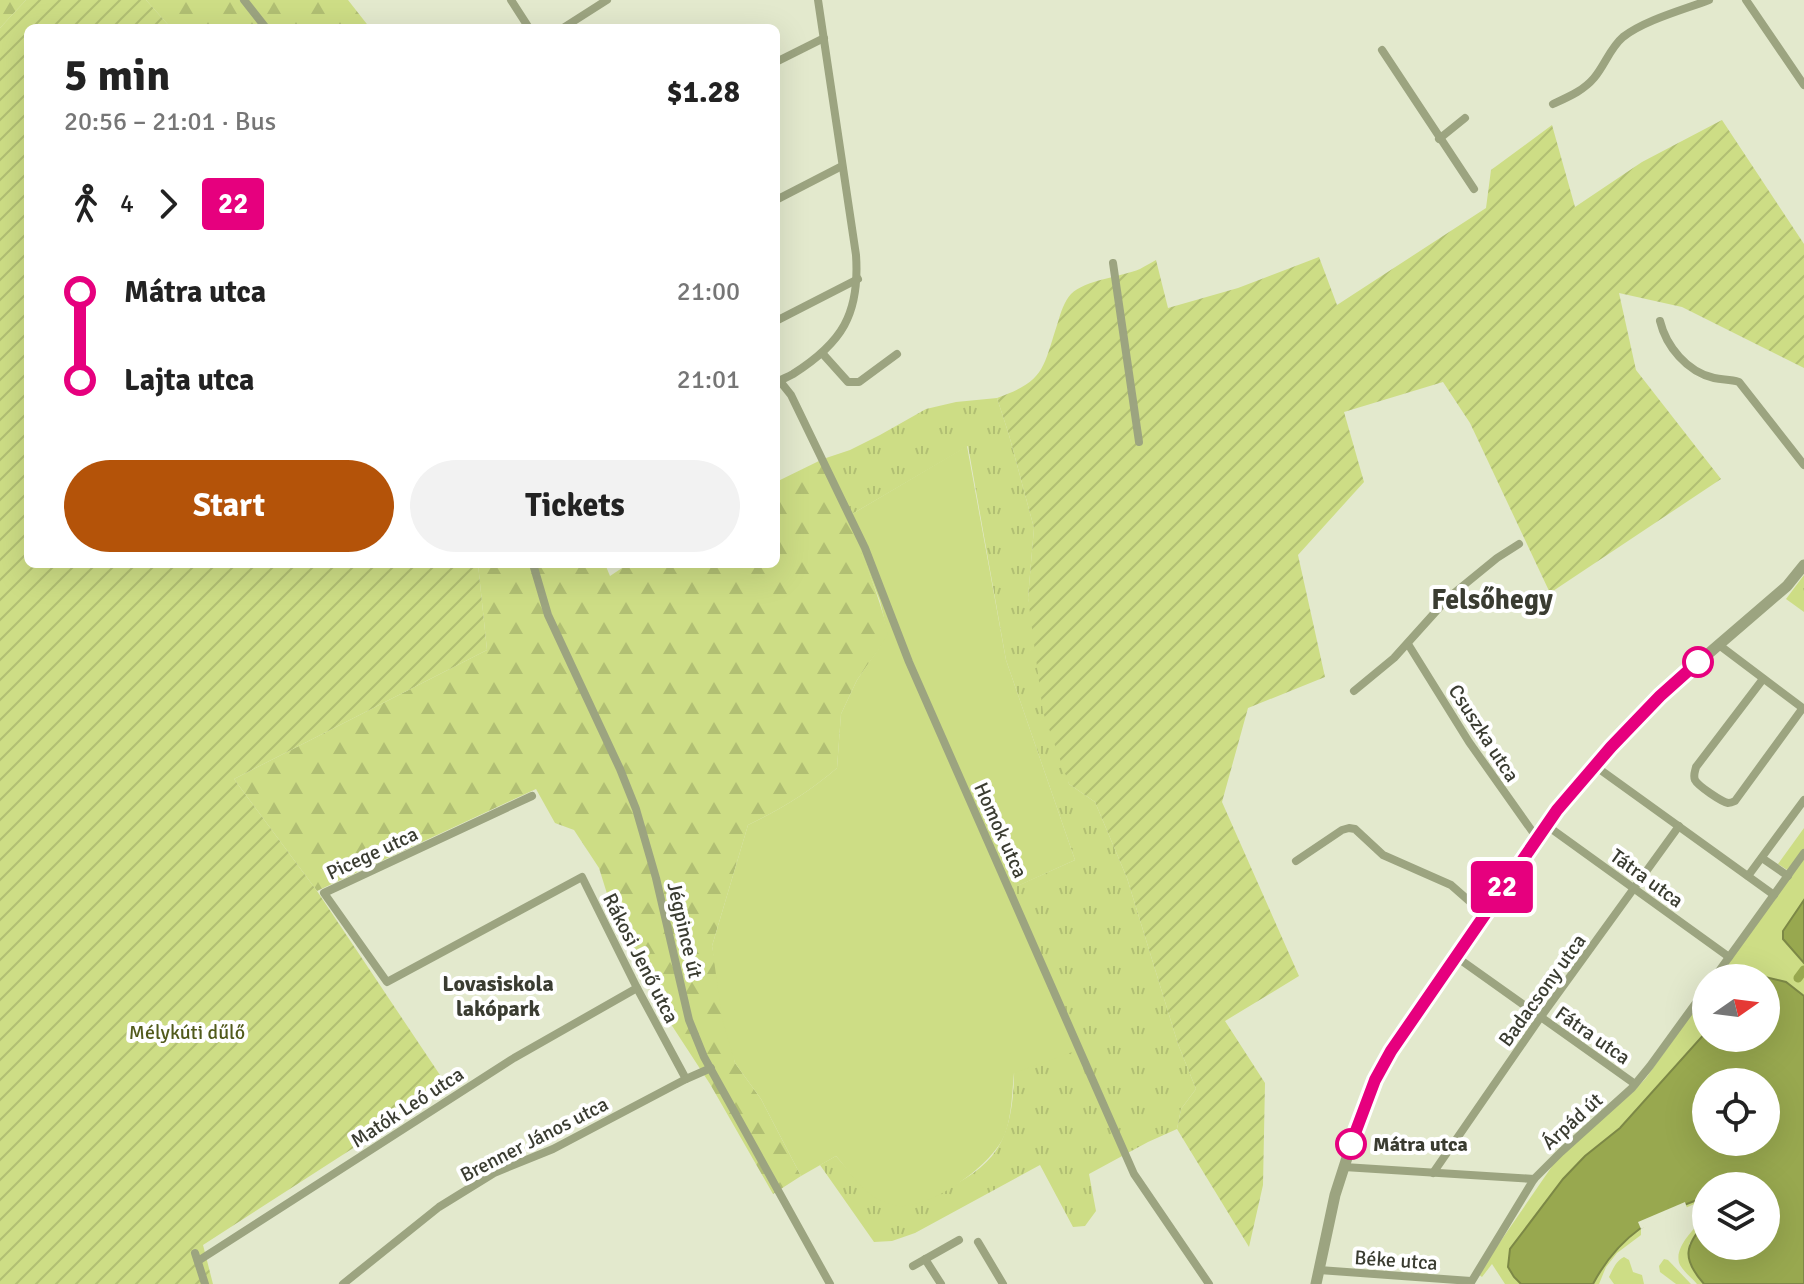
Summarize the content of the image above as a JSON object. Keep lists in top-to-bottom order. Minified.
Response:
{"streets":{"street":["Csuszka utca","Homok utca","Picege utca","Tátra utca","Jégpince út","Rákosi Jenő utca","Badacsony utca","Fátra utca","Matók Leó utca","Árpád út","Brenner János utca","Béke utca"]},"crossings":[["Picege utca","Rákosi Jenő utca"],["Tátra utca","Badacsony utca"],["Jégpince út","Brenner János utca"],["Rákosi Jenő utca","Matók Leó utca"],["Rákosi Jenő utca","Brenner János utca"],["Badacsony utca","Fátra utca"],["Fátra utca","Árpád út"],["Árpád út","Béke utca"]],"districts":["Felsőhegy","Lovasiskola lakópark"],"parks":["Mélykúti dűlő"],"places":["Mátra utca"],"lines":["bus line 22"],"north":"right","page":{"on_map":"22","heading":["5 min","20:56 – 21:01 · Bus","$1.28"],"legs":["4","22"],"list":[{"name":"Mátra utca","value":"21:00"},{"name":"Lajta utca","value":"21:01"}],"buttons":["Start","Tickets"]}}
